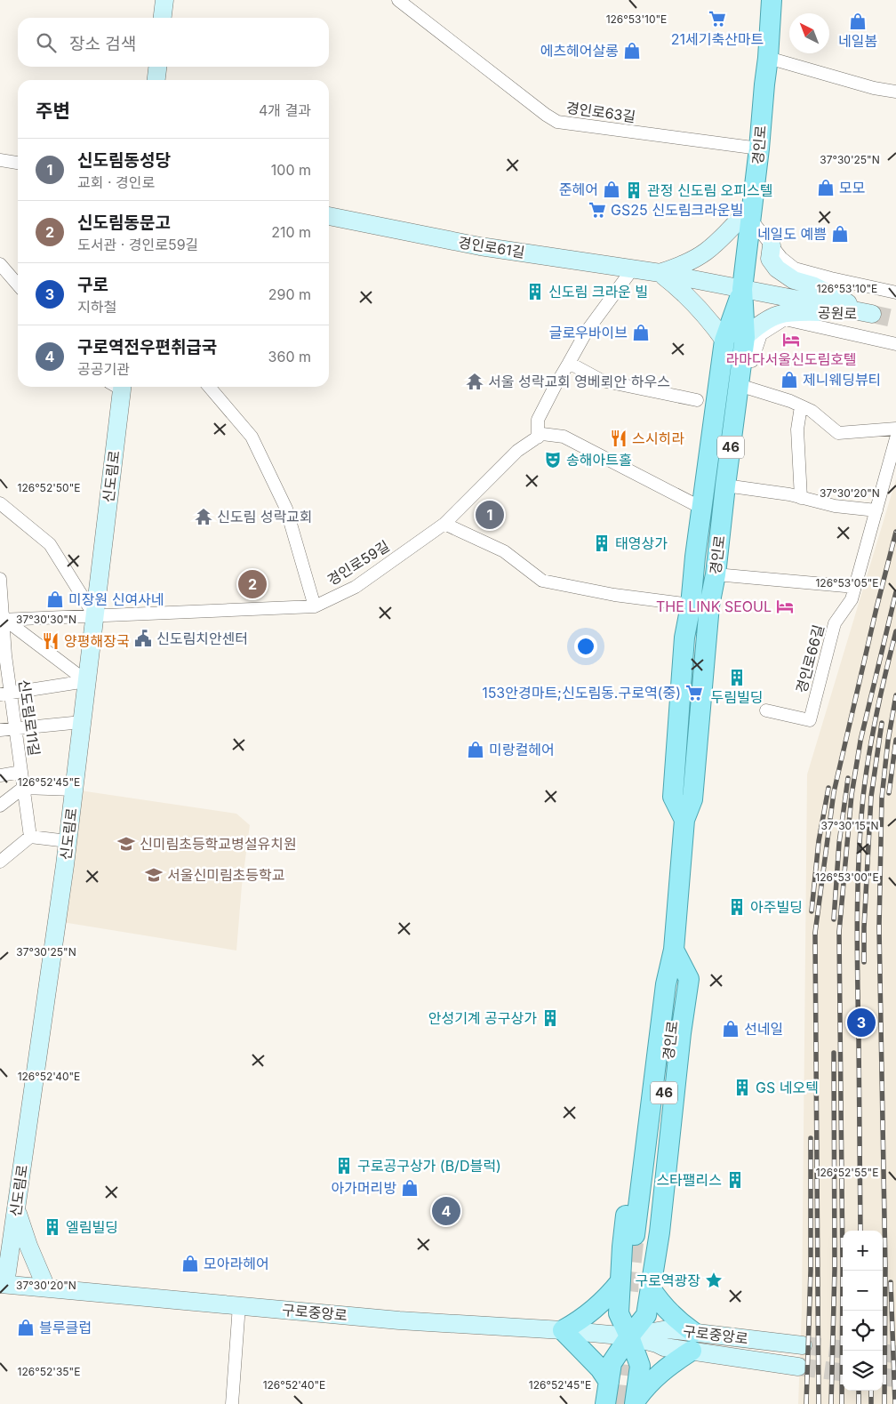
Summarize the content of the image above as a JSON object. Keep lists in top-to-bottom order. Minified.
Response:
{"streets":{"main road":["경인로","46"],"street":["경인로63길","경인로61길","공원로","신도림로","경인로59길","경인로66길","신도림로11길","구로중앙로"]},"crossings":[["경인로63길","경인로"],["경인로","경인로61길"],["경인로","공원로"],["경인로61길","공원로"],["신도림로","경인로59길"],["신도림로","구로중앙로"]],"places":{"supermarket":["21세기축산마트","GS25 신도림크라운빌","153안경마트;신도림동.구로역(중)"],"shop":["네일봄","에츠헤어살롱","모모","준헤어","네일도 예쁨","글로우바이브","제니웨딩뷰티","미장원 신여사네","미랑컬헤어","선네일","아가머리방","모아라헤어","블루클럽"],"building":["관정 신도림 오피스텔","신도림 크라운 빌","태영상가","두림빌딩","아주빌딩","안성기계 공구상가","GS 네오텍","구로공구상가 (B/D블럭)","스타팰리스","엘림빌딩"],"hotel":["라마다서울신도림호텔","THE LINK SEOUL"],"temple":["서울 성락교회 영베뢰안 하우스","신도림 성락교회"],"restaurant":["스시히라","양평해장국"],"theatre":["송해아트홀"],"public building":["신도림치안센터"],"school or university":["신미림초등학교병설유치원","서울신미림초등학교"],"place":["구로역광장"]},"north":"top left","page":{"search":"장소 검색","heading":["주변","4개 결과"],"list":[{"mark":"1","name":"신도림동성당","note":"교회 · 경인로","value":"100 m"},{"mark":"2","name":"신도림동문고","note":"도서관 · 경인로59길","value":"210 m"},{"mark":"3","name":"구로","note":"지하철","value":"290 m"},{"mark":"4","name":"구로역전우편취급국","note":"공공기관","value":"360 m"}],"pins":["1","2","3","4"],"map_buttons":["+","−"]},"coordinates":["126°53'10\"E","37°30'25\"N","126°52'50\"E","37°30'20\"N","126°53'05\"E","37°30'30\"N","126°52'45\"E","37°30'15\"N","126°53'00\"E","126°52'40\"E","126°52'55\"E","126°52'35\"E"]}
